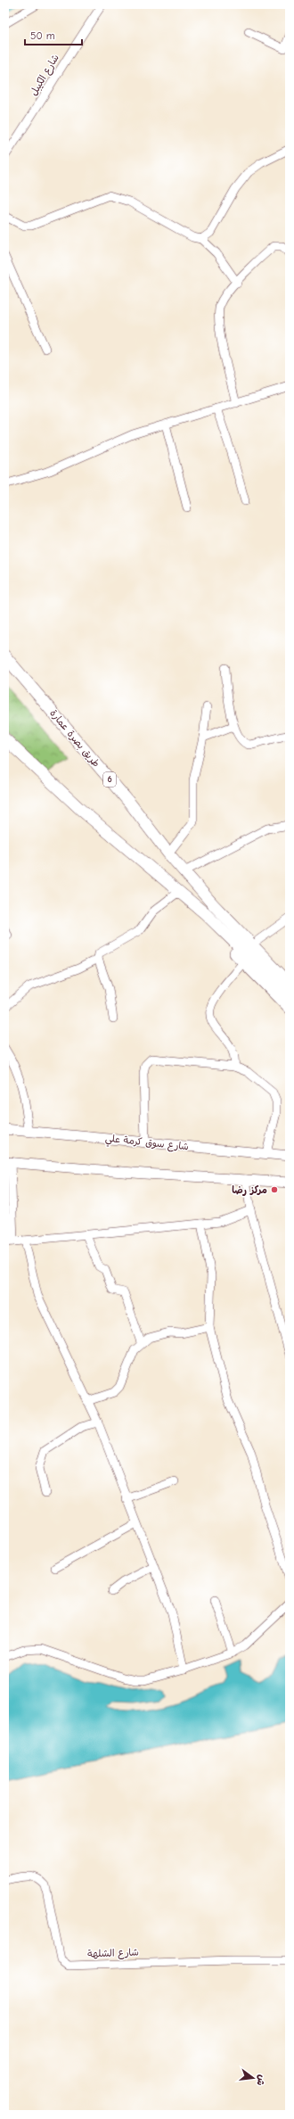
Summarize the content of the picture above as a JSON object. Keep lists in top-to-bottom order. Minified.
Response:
{"streets":{"highway":["طريق بصرة عمارة","6"],"main road":["شارع سوق كرمة علي"],"street":["شارع الكيبل","شارع الشلهة"]},"places":["مركز رضا"],"scale_bar":"50 m","north":"right"}
